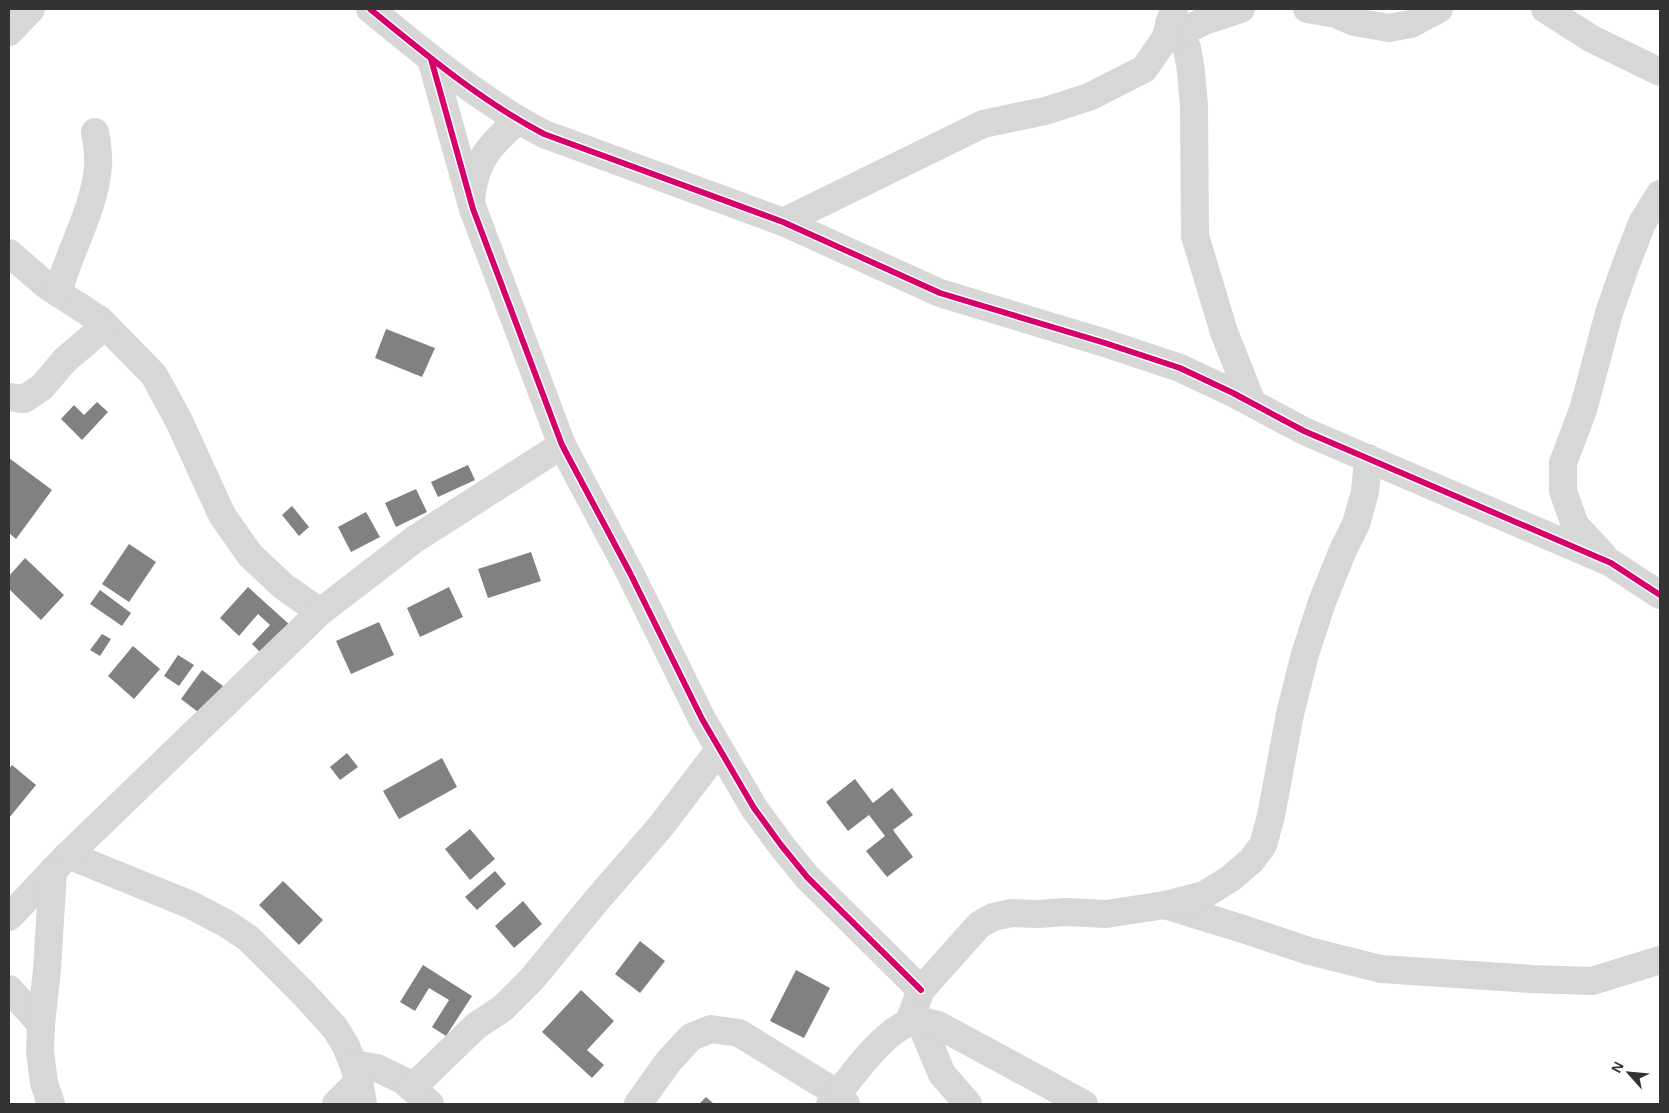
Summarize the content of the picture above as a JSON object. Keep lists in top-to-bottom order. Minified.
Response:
{"north":"top left"}
